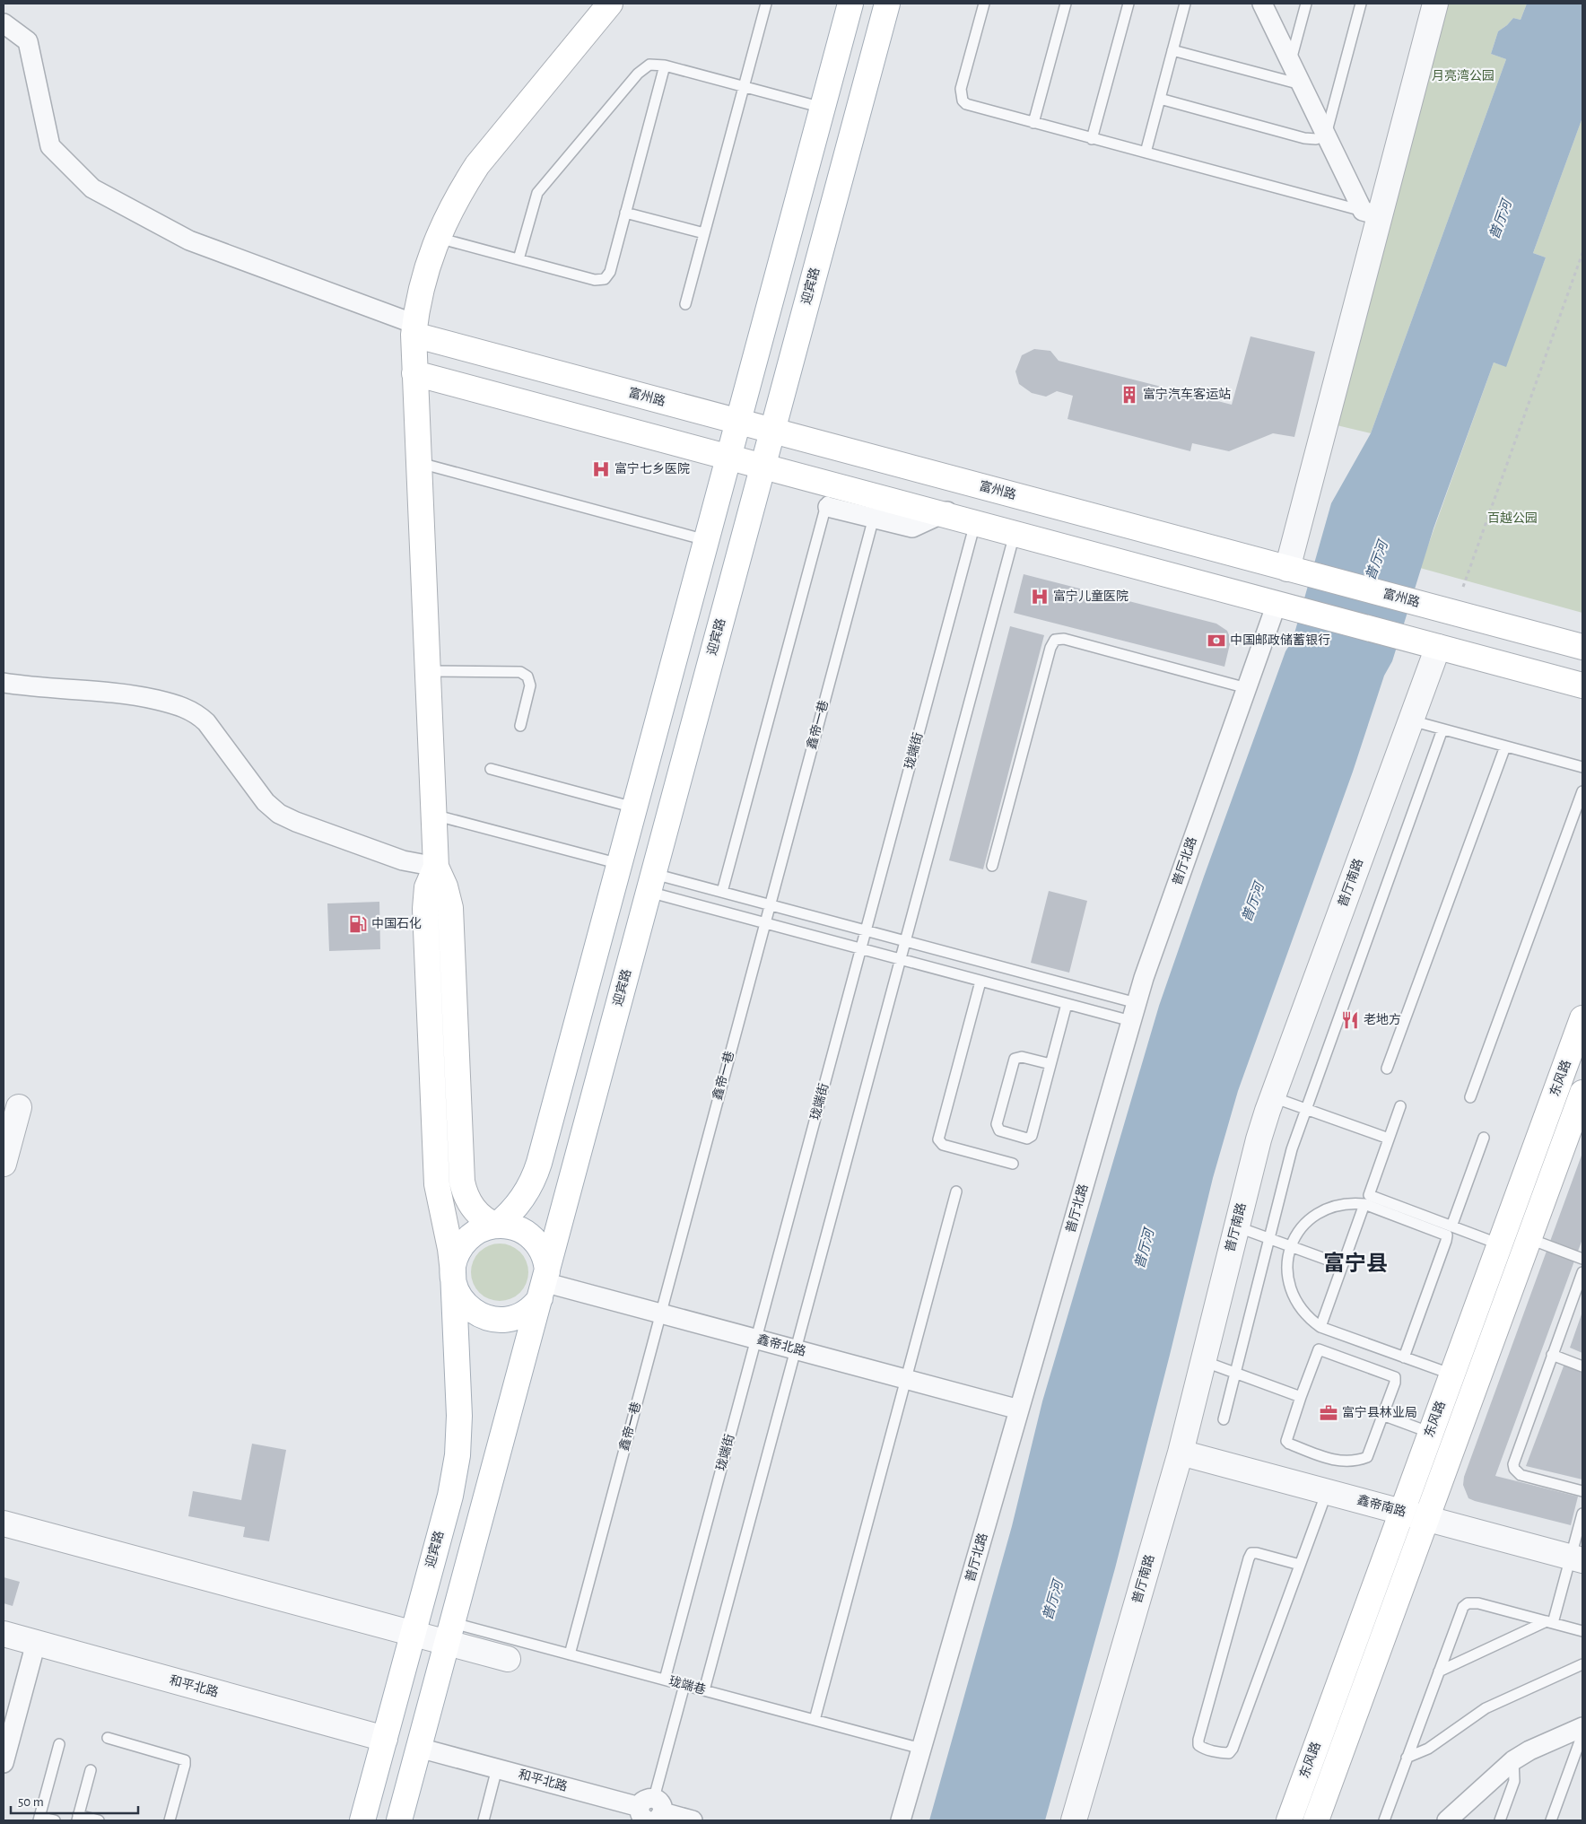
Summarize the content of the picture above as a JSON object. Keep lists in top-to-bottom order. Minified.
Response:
{"streets":{"main road":["迎宾路","富州路","东风路"],"street":["普厅北路","普厅南路","鑫帝北路","鑫帝南路","和平北路"],"lane":["鑫帝一巷","珑端街","珑端巷"]},"crossings":[["迎宾路","富州路"],["迎宾路","鑫帝北路"],["迎宾路","珑端巷"],["迎宾路","和平北路"],["鑫帝一巷","鑫帝北路"],["鑫帝一巷","珑端巷"],["珑端街","鑫帝北路"],["珑端街","珑端巷"],["普厅北路","鑫帝北路"],["普厅北路","珑端巷"],["普厅南路","鑫帝南路"],["东风路","鑫帝南路"]],"districts":["富宁县"],"water":["普厅河"],"parks":["月亮湾公园","百越公园"],"places":{"building":["富宁汽车客运站"],"hospital":["富宁七乡医院","富宁儿童医院"],"bank":["中国邮政储蓄银行"],"fuel station":["中国石化"],"restaurant":["老地方"],"office":["富宁县林业局"]},"scale_bar":"50 m"}
